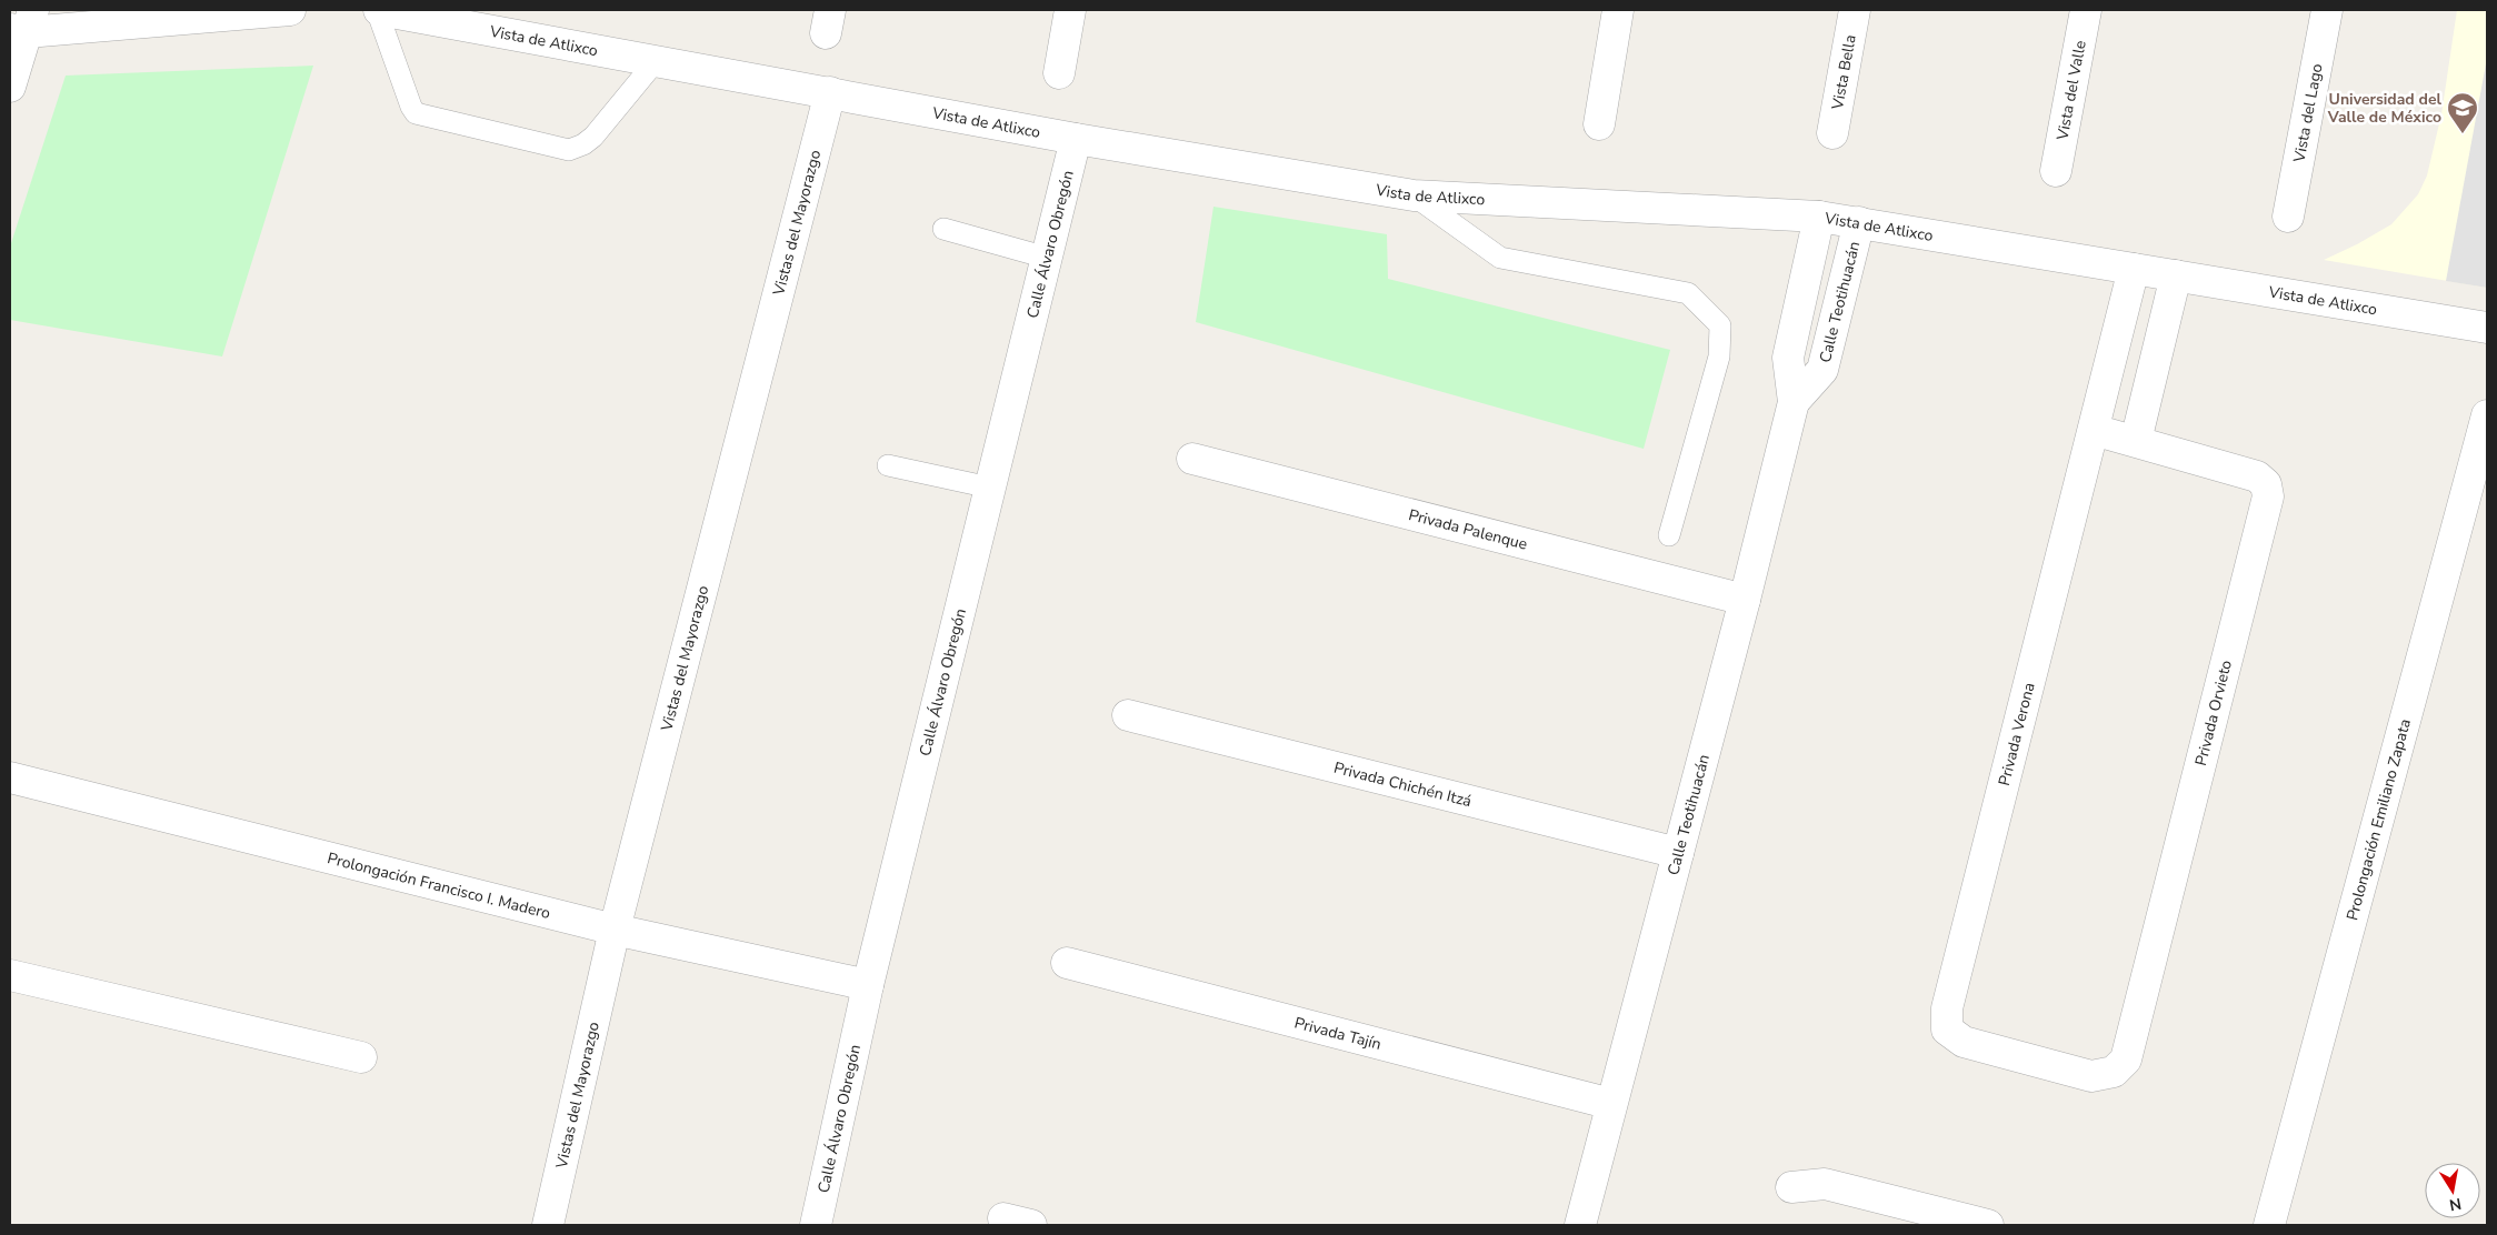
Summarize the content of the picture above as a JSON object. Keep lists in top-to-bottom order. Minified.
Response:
{"streets":{"street":["Vista de Atlixco","Vista Bella","Vista del Valle","Vista del Lago","Vistas del Mayorazgo","Calle Álvaro Obregón","Calle Teotihuacán","Privada Palenque","Privada Orvieto","Privada Verona","Privada Chichén Itzá","Prolongación Emiliano Zapata","Prolongación Francisco I. Madero","Privada Tajín"]},"crossings":[["Vista de Atlixco","Vistas del Mayorazgo"],["Vista de Atlixco","Calle Álvaro Obregón"],["Vista de Atlixco","Calle Teotihuacán"],["Vista de Atlixco","Privada Verona"],["Vistas del Mayorazgo","Prolongación Francisco I. Madero"],["Calle Álvaro Obregón","Prolongación Francisco I. Madero"],["Calle Teotihuacán","Privada Palenque"],["Calle Teotihuacán","Privada Chichén Itzá"],["Calle Teotihuacán","Privada Tajín"],["Privada Orvieto","Privada Verona"]],"places":{"school or university":["Universidad del Valle de México"]},"north":"bottom"}
